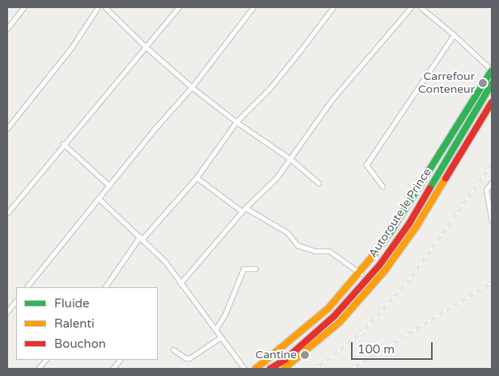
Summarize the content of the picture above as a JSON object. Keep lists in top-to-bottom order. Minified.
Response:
{"streets":{"main road":["Autoroute le Prince"]},"places":["Carrefour Conteneur","Cantine"],"legend":["Fluide","Ralenti","Bouchon"],"scale_bar":"100 m"}
